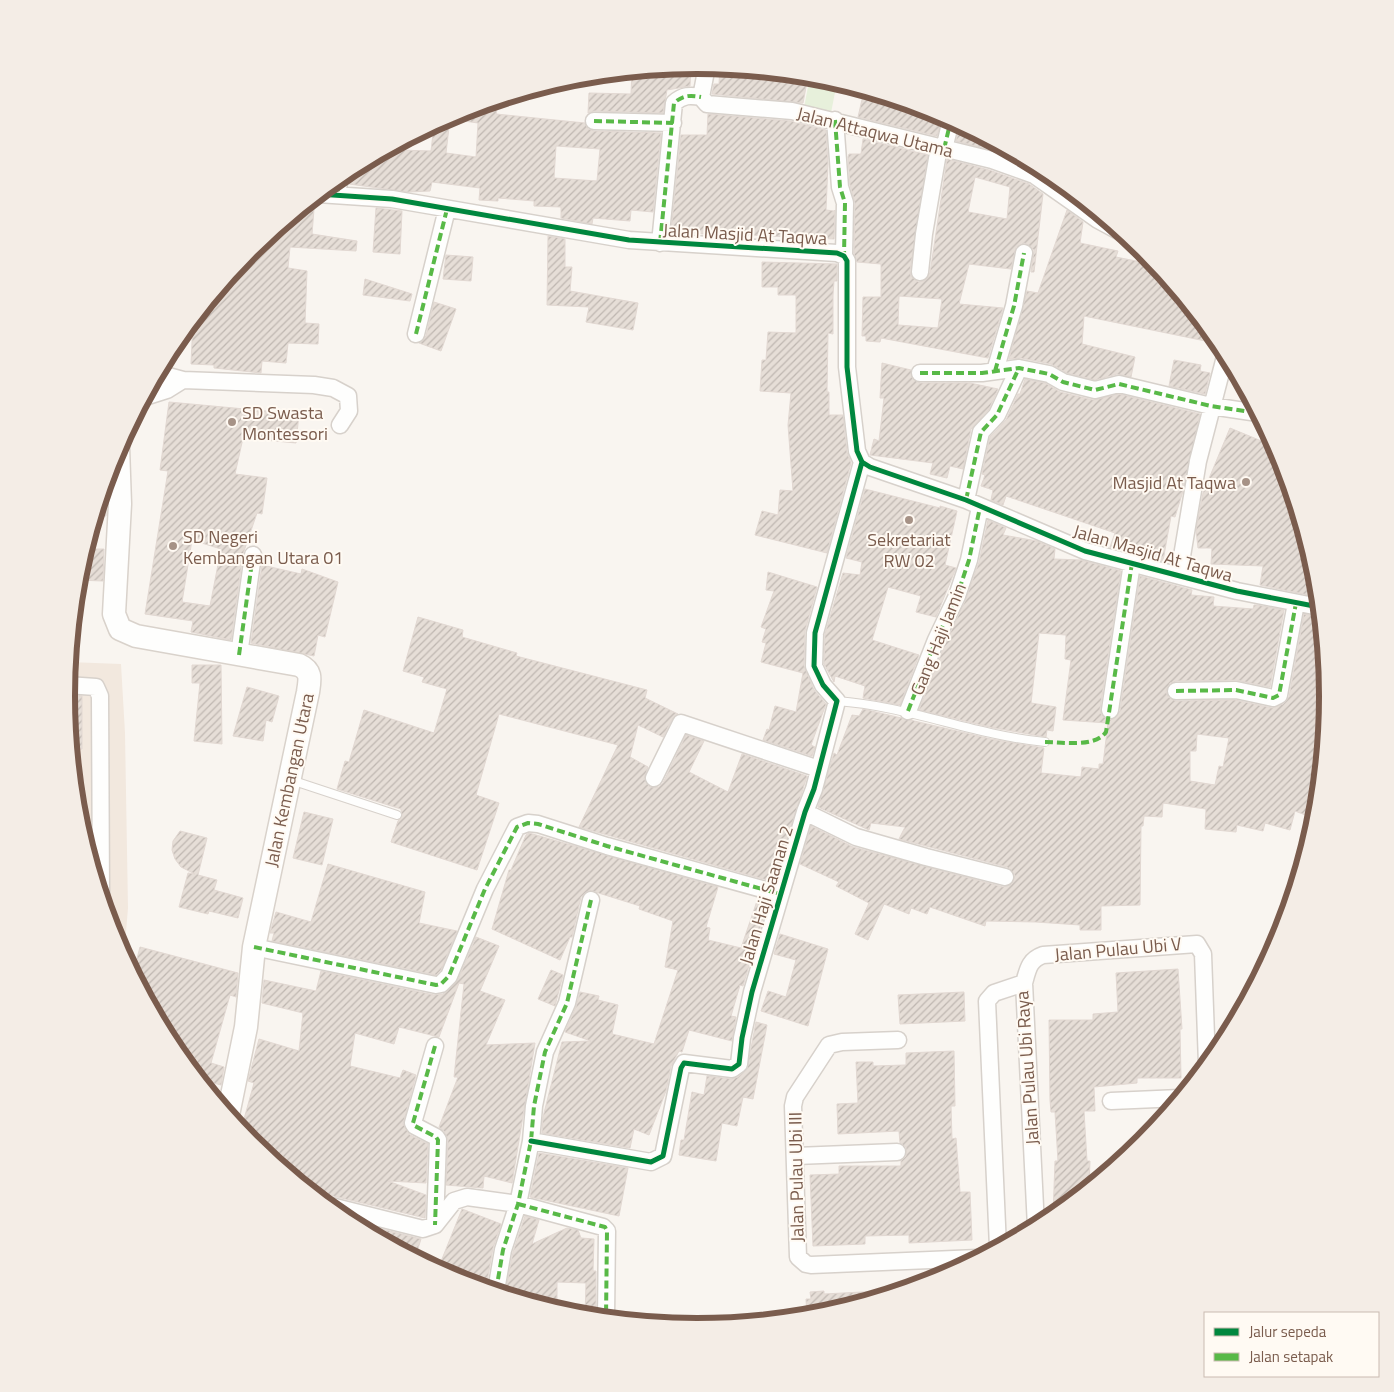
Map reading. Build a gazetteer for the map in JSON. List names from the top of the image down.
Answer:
{
  "streets": {
    "street": [
      "Jalan Attaqwa Utama",
      "Jalan Masjid At Taqwa",
      "Gang Haji Jamin",
      "Jalan Kembangan Utara",
      "Jalan Haji Saanan 2",
      "Jalan Pulau Ubi V",
      "Jalan Pulau Ubi Raya",
      "Jalan Pulau Ubi III"
    ]
  },
  "crossings": [
    ["Jalan Masjid At Taqwa", "Gang Haji Jamin"],
    ["Jalan Pulau Ubi V", "Jalan Pulau Ubi Raya"]
  ],
  "places": [
    "SD Swasta Montessori",
    "Masjid At Taqwa",
    "Sekretariat RW 02",
    "SD Negeri Kembangan Utara 01"
  ],
  "legend": ["Jalur sepeda", "Jalan setapak"]
}
